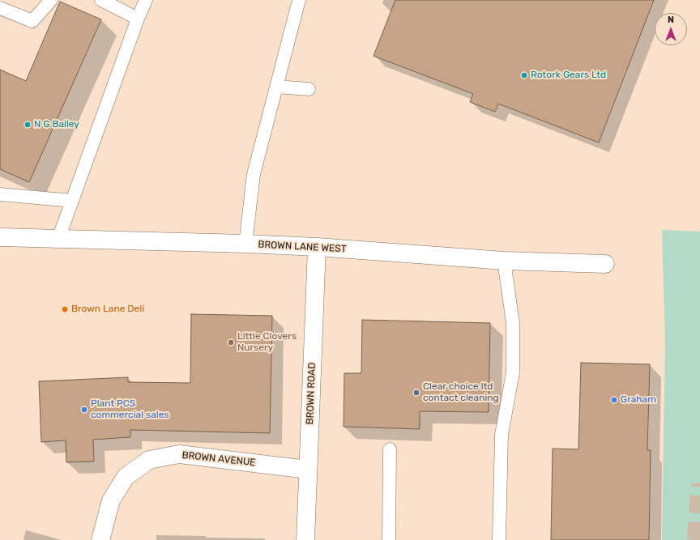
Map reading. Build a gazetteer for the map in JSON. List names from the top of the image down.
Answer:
{
  "streets": {
    "street": ["BROWN LANE WEST", "BROWN ROAD", "BROWN AVENUE"]
  },
  "crossings": [
    ["BROWN LANE WEST", "BROWN ROAD"],
    ["BROWN ROAD", "BROWN AVENUE"]
  ],
  "places": [
    "Rotork Gears Ltd",
    "N G Bailey",
    "Brown Lane Deli",
    "Little Clovers Nursery",
    "Clear choice ltd contact cleaning",
    "Graham",
    "Plant PCS commercial sales"
  ],
  "north": "top"
}
